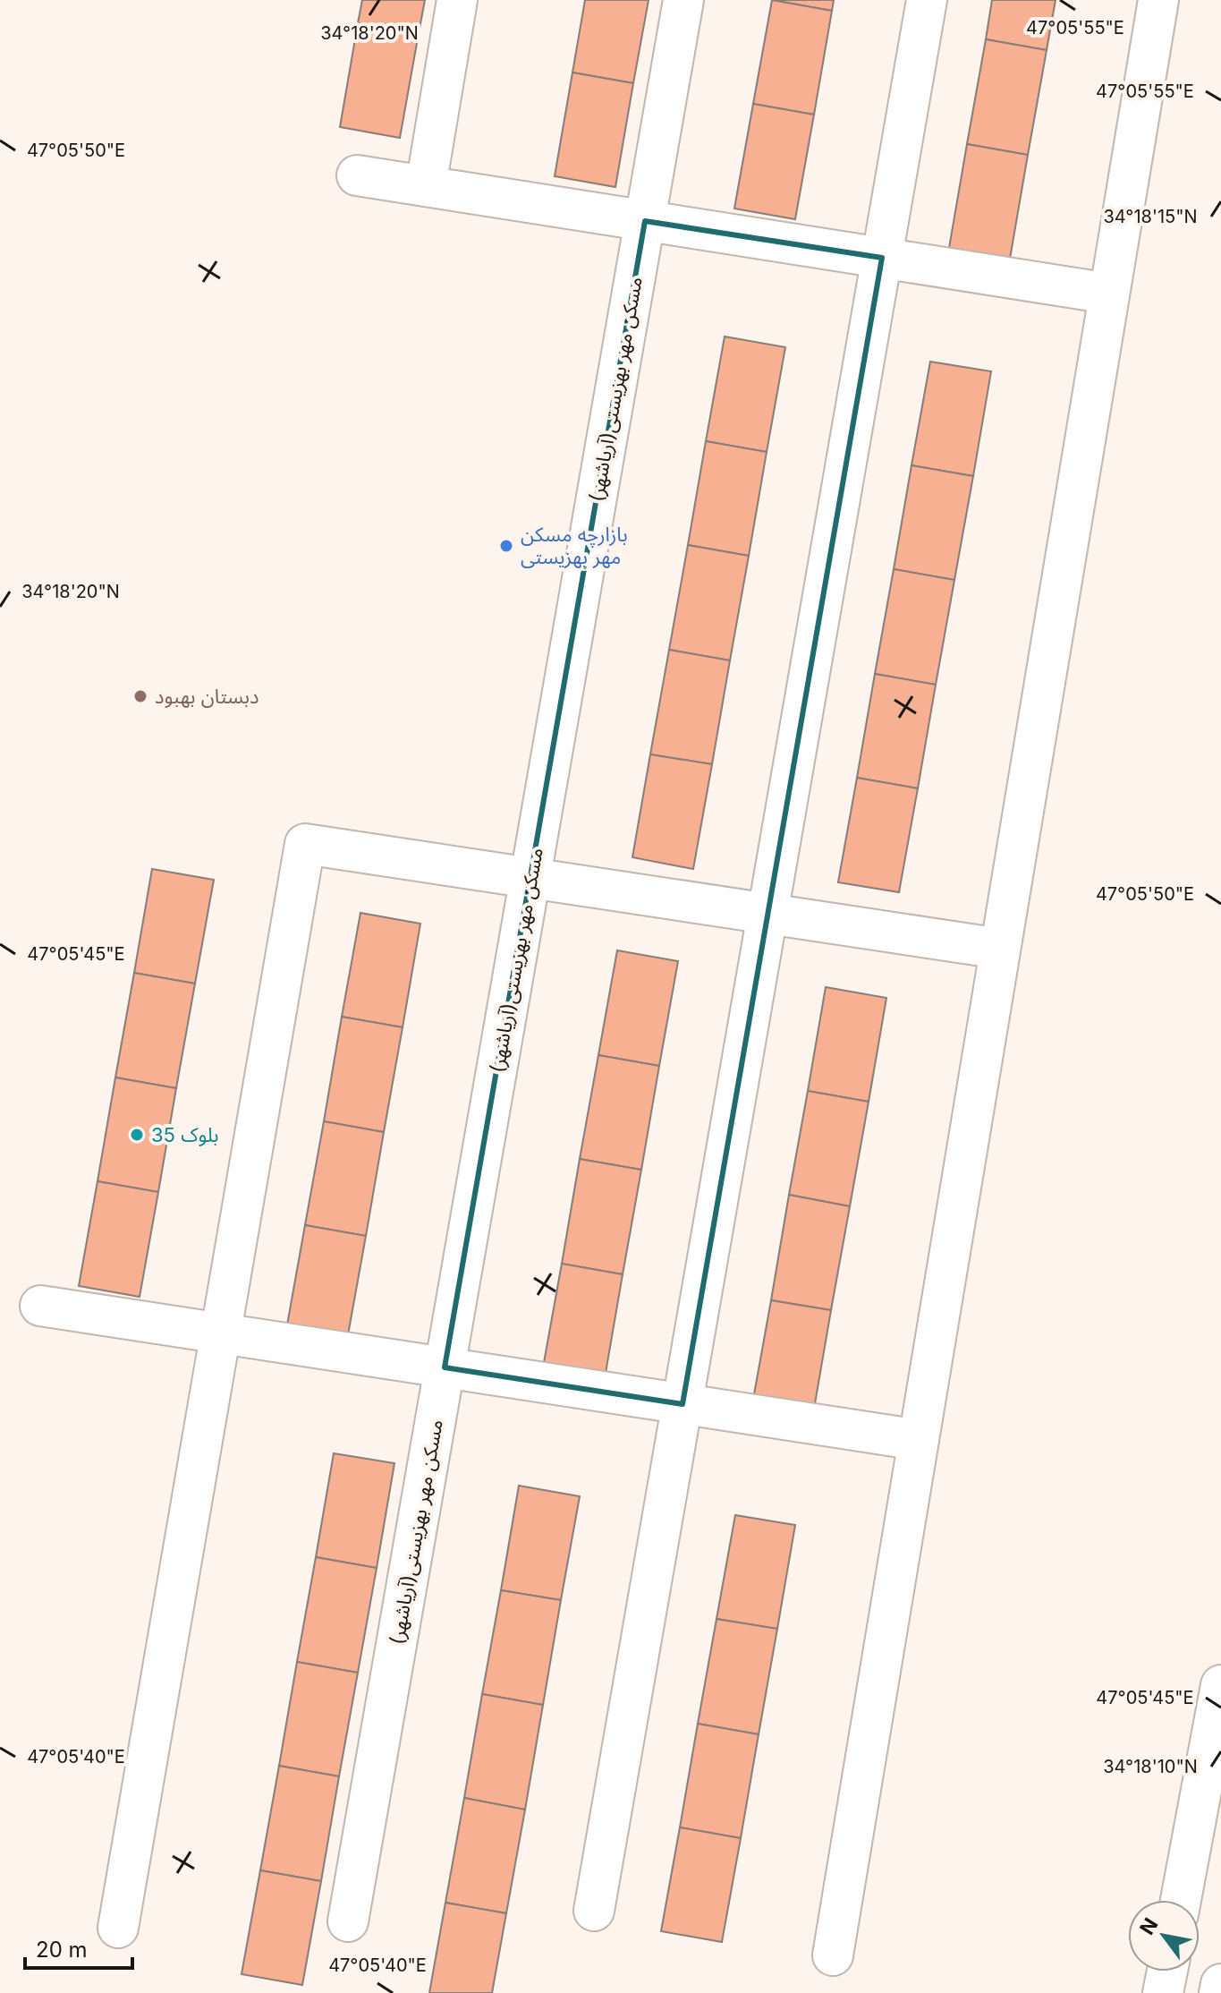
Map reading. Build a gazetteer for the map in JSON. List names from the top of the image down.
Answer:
{
  "streets": {
    "street": ["مسکن مهر بهزیستی(آریاشهر)"]
  },
  "places": ["بازارچه مسکن مهر بهزیستی", "دبستان بهبود", "بلوک 35"],
  "scale_bar": "20 m",
  "north": "top left",
  "coordinates": [
    "47°05'55\"E",
    "34°18'20\"N",
    "47°05'50\"E",
    "34°18'15\"N",
    "47°05'45\"E",
    "47°05'40\"E",
    "34°18'10\"N"
  ]
}
